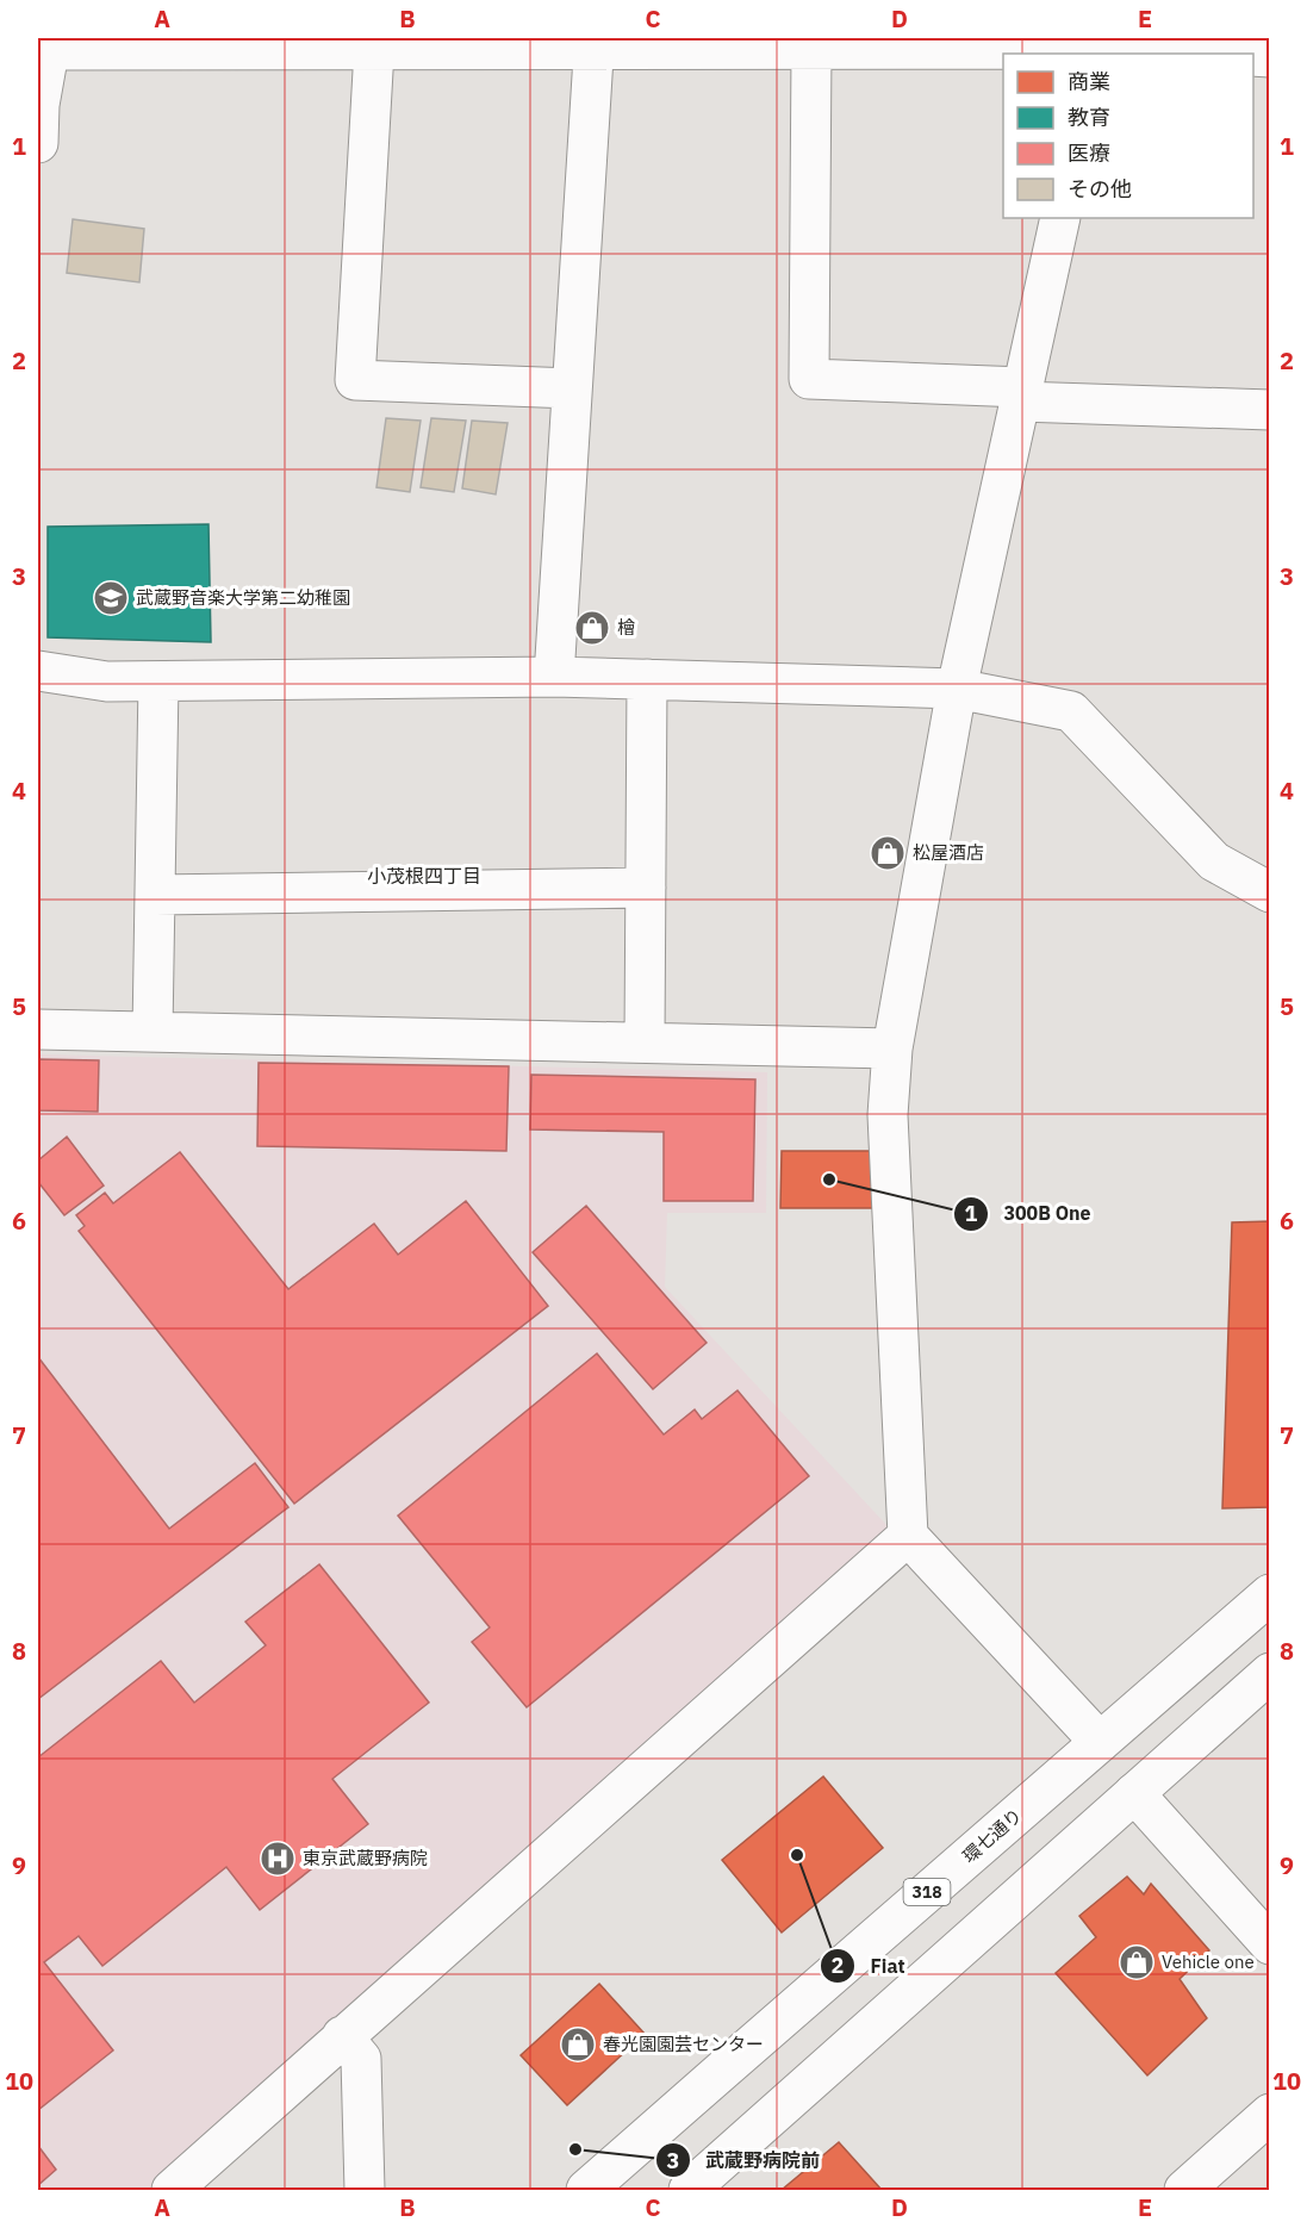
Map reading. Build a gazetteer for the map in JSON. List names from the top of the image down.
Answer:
{
  "streets": {
    "street": ["環七通り", "318"]
  },
  "districts": ["小茂根四丁目"],
  "places": {
    "school or university": ["武蔵野音楽大学第二幼稚園"],
    "shop": [
      "檜",
      "松屋酒店",
      "Vehicle one",
      "春光園園芸センター"
    ],
    "other": ["300B One", "Fiat", "武蔵野病院前"],
    "hospital": ["東京武蔵野病院"]
  },
  "legend": [
    "商業",
    "教育",
    "医療",
    "その他"
  ],
  "grid": {
    "columns": [
      "A",
      "B",
      "C",
      "D",
      "E"
    ],
    "rows": [
      "1",
      "2",
      "3",
      "4",
      "5",
      "6",
      "7",
      "8",
      "9",
      "10"
    ]
  }
}
